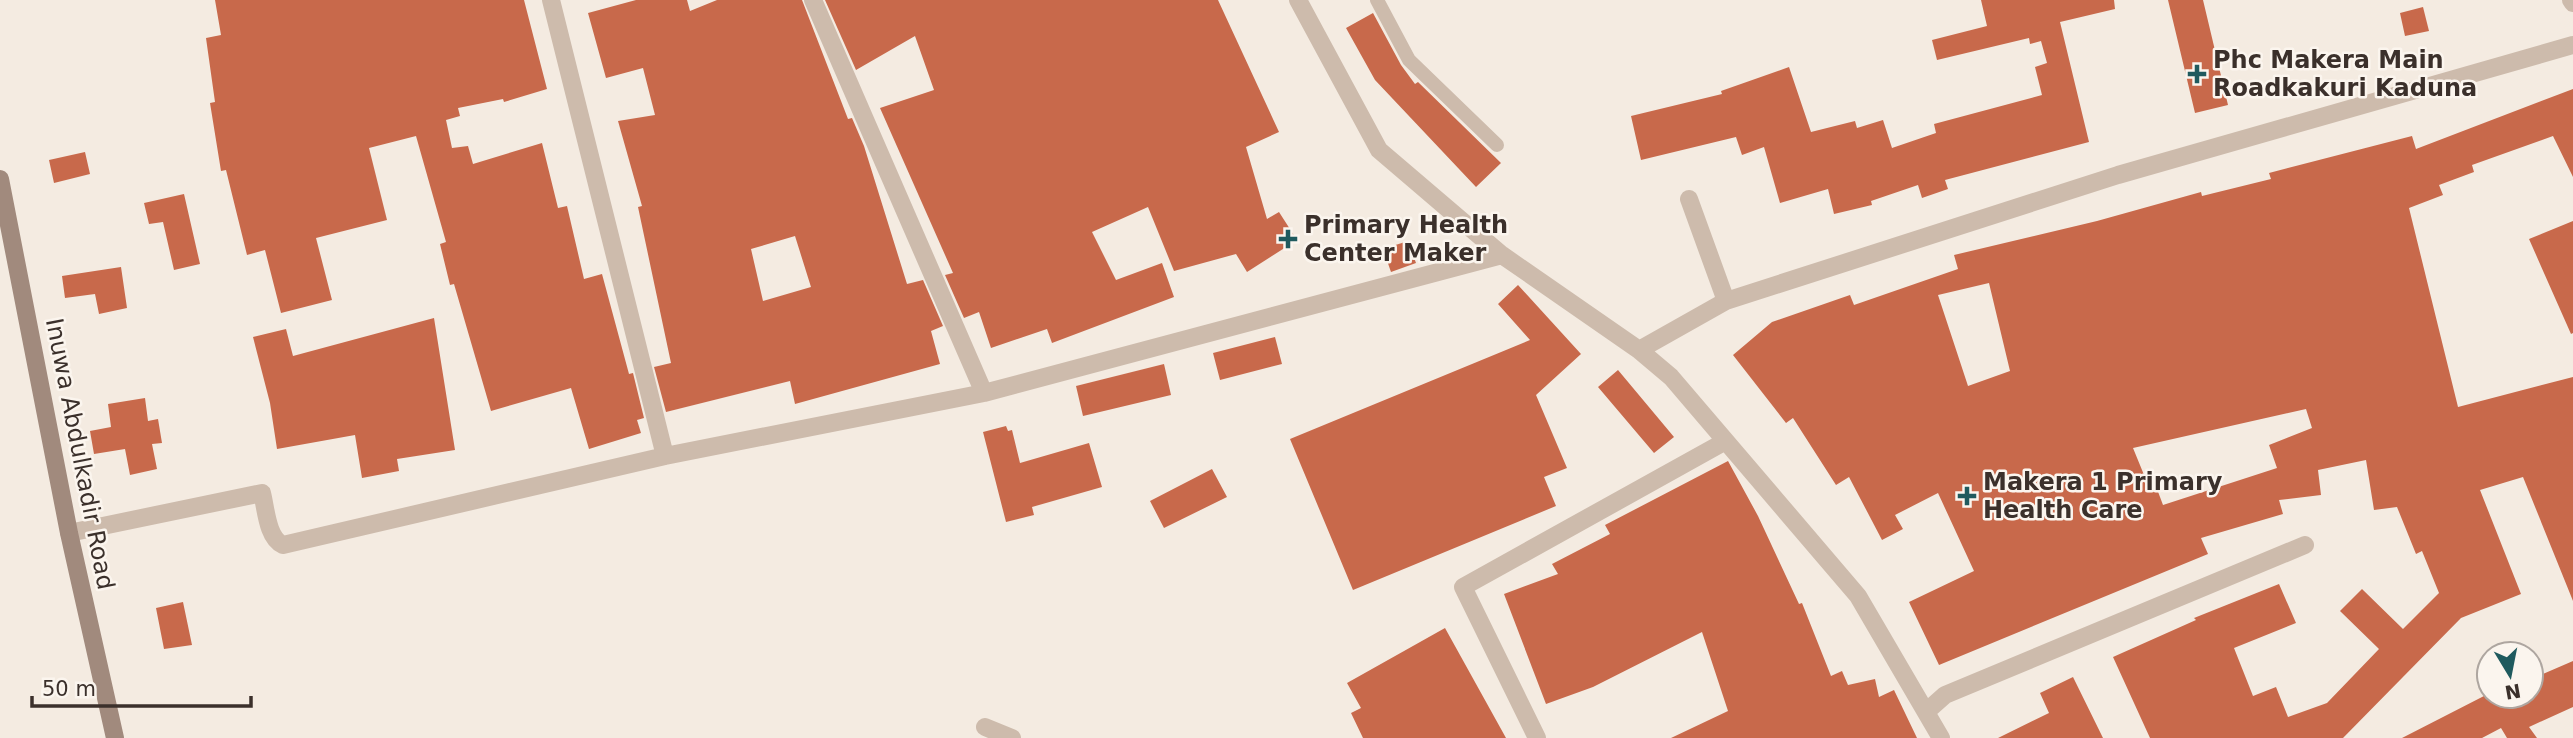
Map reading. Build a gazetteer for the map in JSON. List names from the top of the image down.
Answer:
{
  "streets": {
    "main road": ["Inuwa Abdulkadir Road"]
  },
  "places": {
    "health": ["Phc Makera Main Roadkakuri Kaduna", "Primary Health Center Maker", "Makera 1 Primary Health Care"]
  },
  "scale_bar": "50 m",
  "north": "bottom"
}
